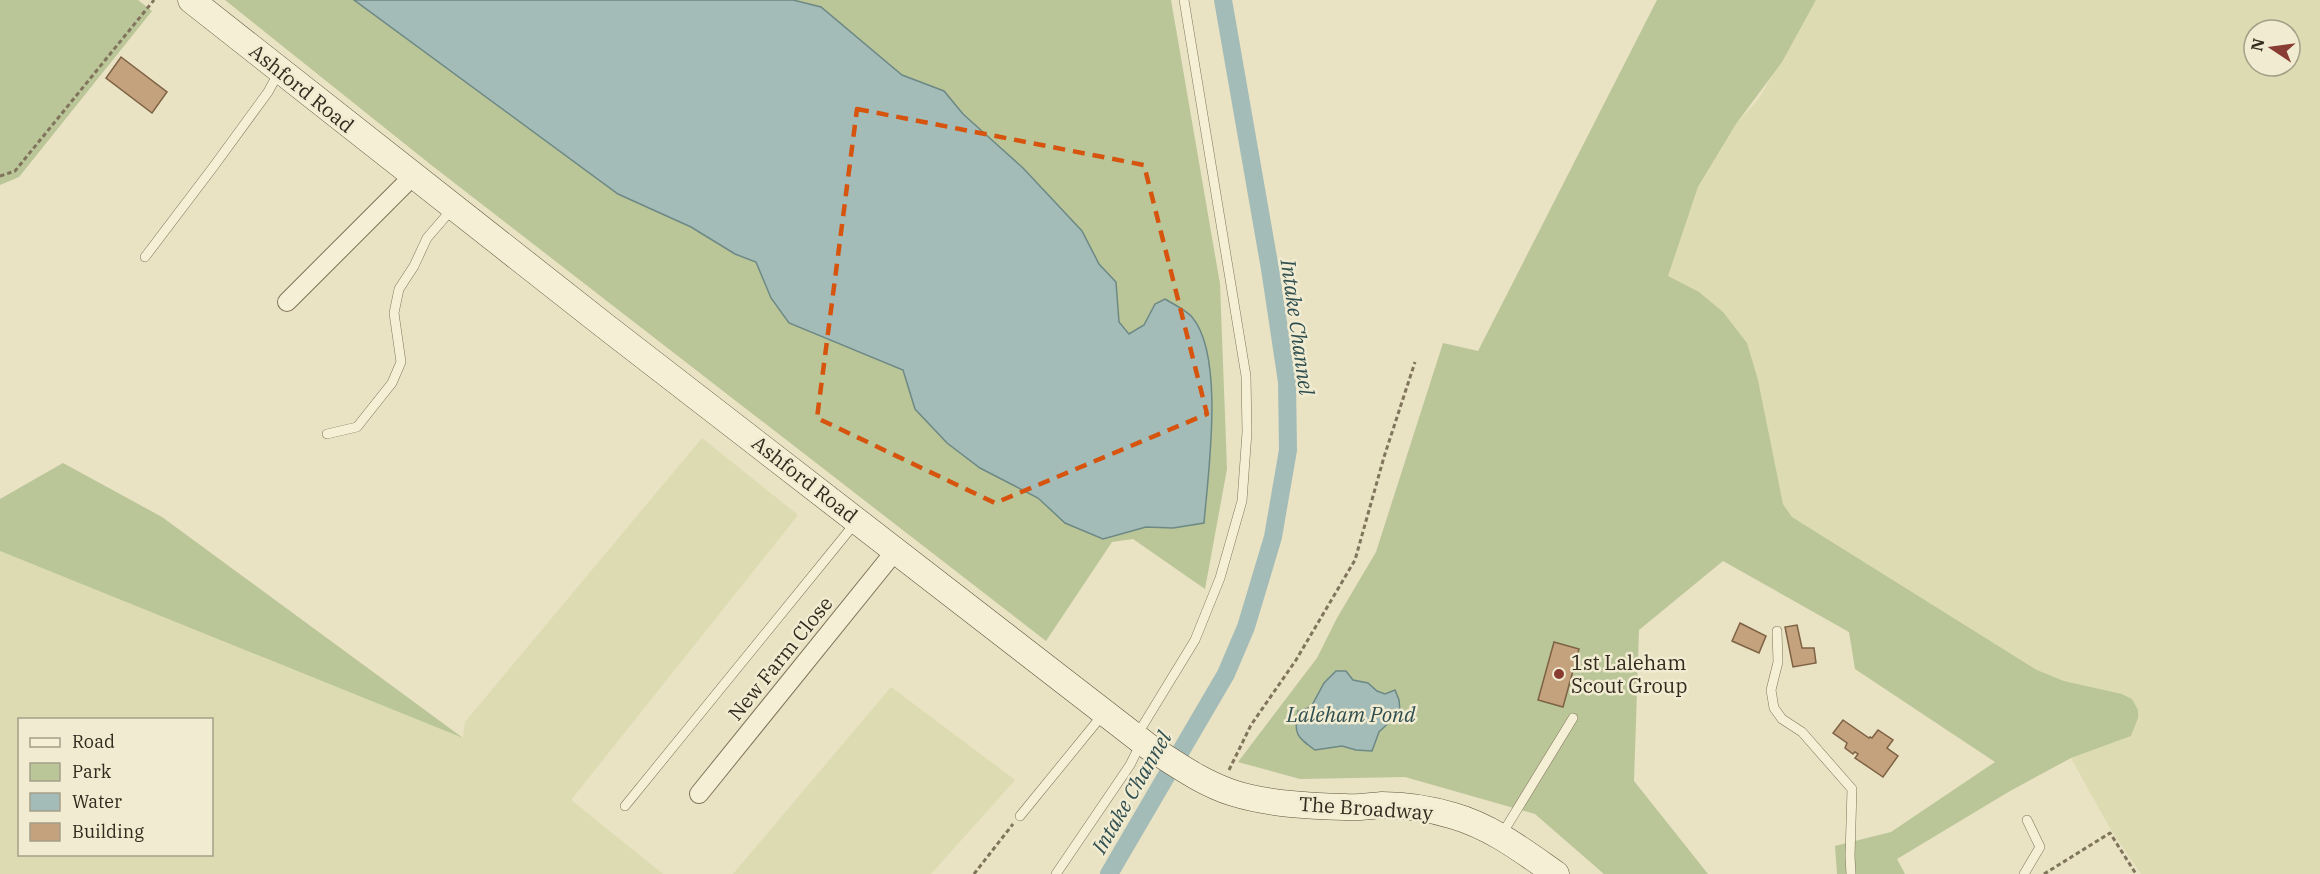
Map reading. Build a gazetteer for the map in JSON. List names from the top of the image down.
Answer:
{
  "streets": {
    "main road": ["Ashford Road", "The Broadway"],
    "street": ["New Farm Close"]
  },
  "crossings": [
    ["Ashford Road", "New Farm Close"],
    ["Ashford Road", "The Broadway"]
  ],
  "water": ["Intake Channel", "Laleham Pond"],
  "places": ["1st Laleham Scout Group"],
  "legend": [
    "Road",
    "Park",
    "Water",
    "Building"
  ],
  "north": "left"
}
